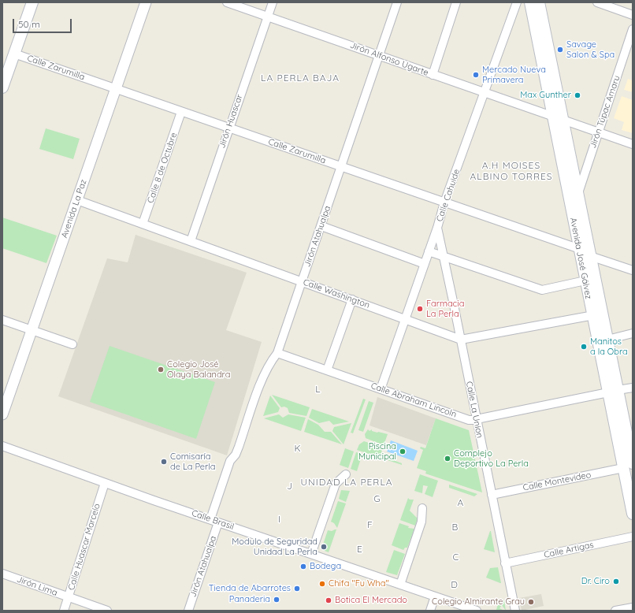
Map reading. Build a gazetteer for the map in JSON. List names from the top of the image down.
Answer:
{
  "streets": {
    "main road": ["Avenida José Gálvez"],
    "street": [
      "Jirón Alfonso Ugarte",
      "Calle Zarumilla",
      "Jirón Túpac Amaru",
      "Jirón Huascar",
      "Calle 8 de Octubre",
      "Calle Cahuide",
      "Avenida La Paz",
      "Jirón Atahualpa",
      "Calle Washington",
      "Calle Abraham Lincoln",
      "Calle La Union",
      "Calle Montevideo",
      "Calle Brasil",
      "Calle Huascar Marcelo",
      "Calle Artigas",
      "Jirón Lima"
    ]
  },
  "crossings": [
    ["Jirón Alfonso Ugarte", "Jirón Huascar"],
    ["Jirón Alfonso Ugarte", "Calle Cahuide"],
    ["Jirón Alfonso Ugarte", "Jirón Atahualpa"],
    ["Jirón Alfonso Ugarte", "Avenida José Gálvez"],
    ["Calle Zarumilla", "Jirón Huascar"],
    ["Calle Zarumilla", "Calle 8 de Octubre"],
    ["Calle Zarumilla", "Calle Cahuide"],
    ["Calle Zarumilla", "Avenida La Paz"],
    ["Calle Zarumilla", "Jirón Atahualpa"],
    ["Calle Zarumilla", "Avenida José Gálvez"],
    ["Jirón Túpac Amaru", "Avenida José Gálvez"],
    ["Jirón Huascar", "Calle Washington"],
    ["Calle 8 de Octubre", "Calle Washington"],
    ["Calle Cahuide", "Calle Washington"],
    ["Calle Cahuide", "Calle Abraham Lincoln"],
    ["Calle Cahuide", "Calle La Union"],
    ["Avenida La Paz", "Calle Washington"],
    ["Jirón Atahualpa", "Calle Washington"],
    ["Jirón Atahualpa", "Calle Abraham Lincoln"],
    ["Jirón Atahualpa", "Calle Brasil"],
    ["Avenida José Gálvez", "Calle Abraham Lincoln"],
    ["Avenida José Gálvez", "Calle Montevideo"],
    ["Calle Washington", "Calle La Union"],
    ["Calle Abraham Lincoln", "Calle La Union"],
    ["Calle La Union", "Calle Montevideo"],
    ["Calle La Union", "Calle Artigas"],
    ["Calle Brasil", "Calle Huascar Marcelo"],
    ["Calle Huascar Marcelo", "Jirón Lima"]
  ],
  "districts": [
    "LA PERLA BAJA",
    "A.H MOISES ALBINO TORRES",
    "L",
    "K",
    "UNIDAD LA PERLA",
    "J",
    "G",
    "A",
    "I",
    "F",
    "B",
    "E",
    "C",
    "D"
  ],
  "places": [
    "Savage Salon & Spa",
    "Mercado Nueva Primavera",
    "Max Gunther",
    "Farmacia La Perla",
    "Manitos a la Obra",
    "Colegio José Olaya Balandra",
    "Piscina Municipal",
    "Complejo Deportivo La Perla",
    "Comisaría de La Perla",
    "Modulo de Seguridad Unidad La Perla",
    "Bodega",
    "Dr. Ciro",
    "Chifa \"Fu Wha\"",
    "Tienda de Abarrotes",
    "Panaderia",
    "Botica El Mercado",
    "Colegio Almirante Grau"
  ],
  "scale_bar": "50 m"
}
